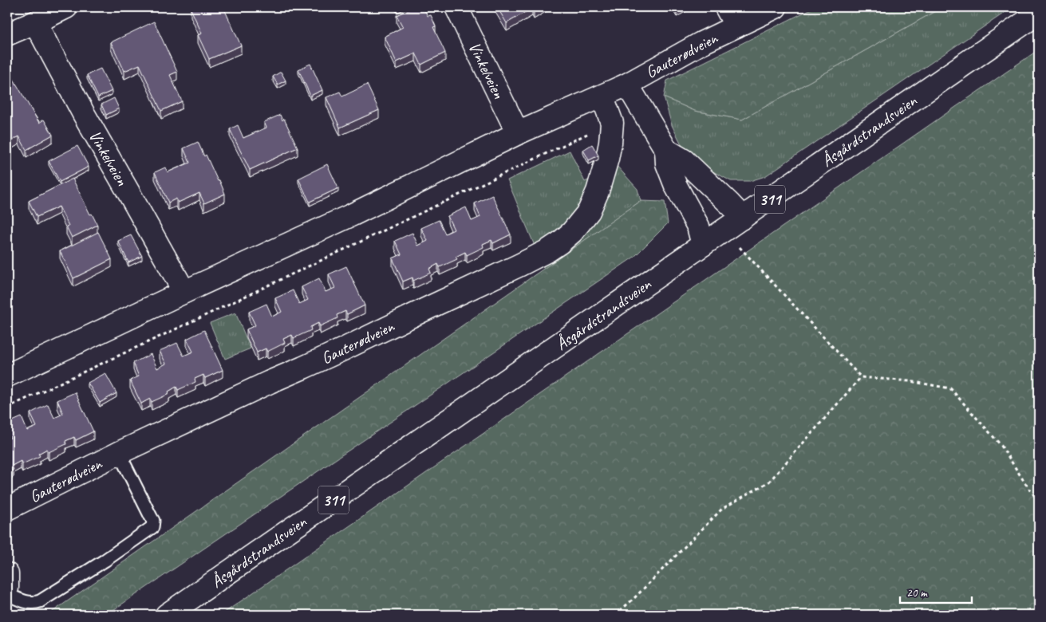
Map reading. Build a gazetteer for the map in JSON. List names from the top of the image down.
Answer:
{
  "streets": {
    "street": [
      "Gauterødveien",
      "Vinkelveien",
      "Åsgårdstrandsveien",
      "311"
    ]
  },
  "crossings": [
    ["Gauterødveien", "Vinkelveien"],
    ["Gauterødveien", "Åsgårdstrandsveien"]
  ],
  "scale_bar": "20 m"
}
